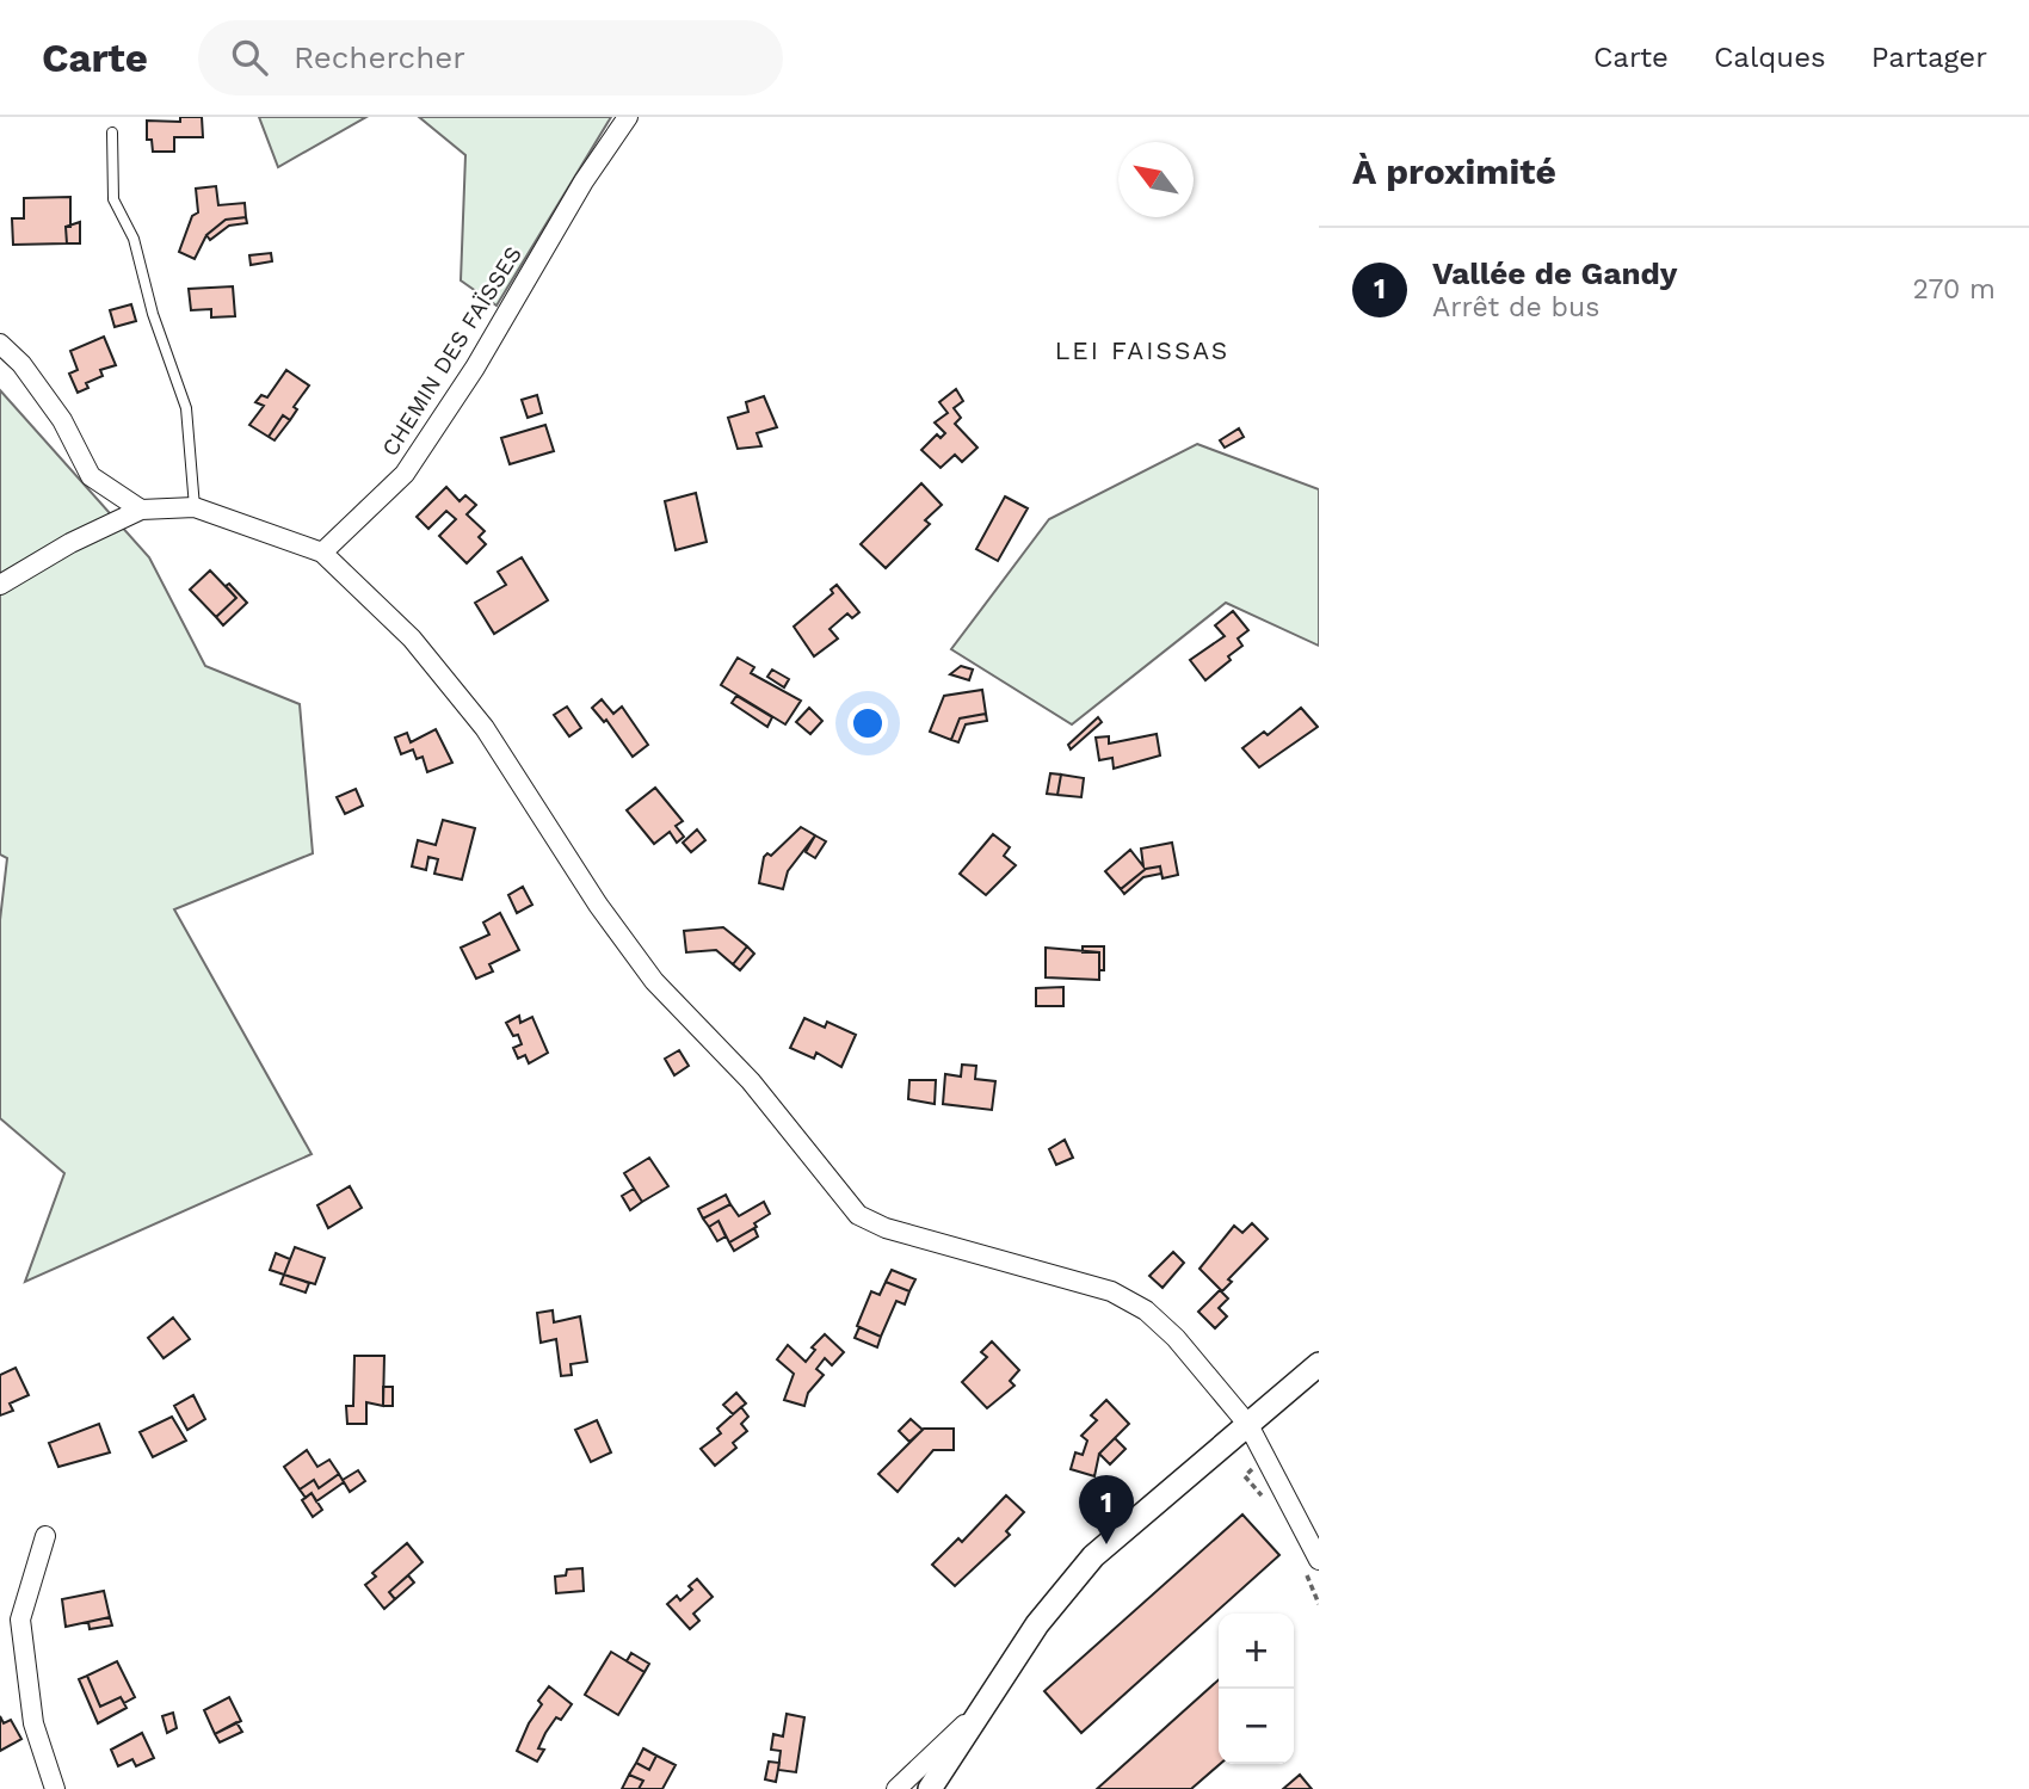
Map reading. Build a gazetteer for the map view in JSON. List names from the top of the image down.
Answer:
{
  "streets": {
    "street": ["CHEMIN DES FAÏSSES"]
  },
  "districts": ["LEI FAISSAS"],
  "north": "top left",
  "page": {
    "header": "Carte",
    "search": "Rechercher",
    "nav": ["Carte", "Calques", "Partager"],
    "heading": "À proximité",
    "list": [
      {
        "mark": "1",
        "name": "Vallée de Gandy",
        "note": "Arrêt de bus",
        "value": "270 m"
      }
    ],
    "pins": "1",
    "map_buttons": ["+", "−"]
  }
}
